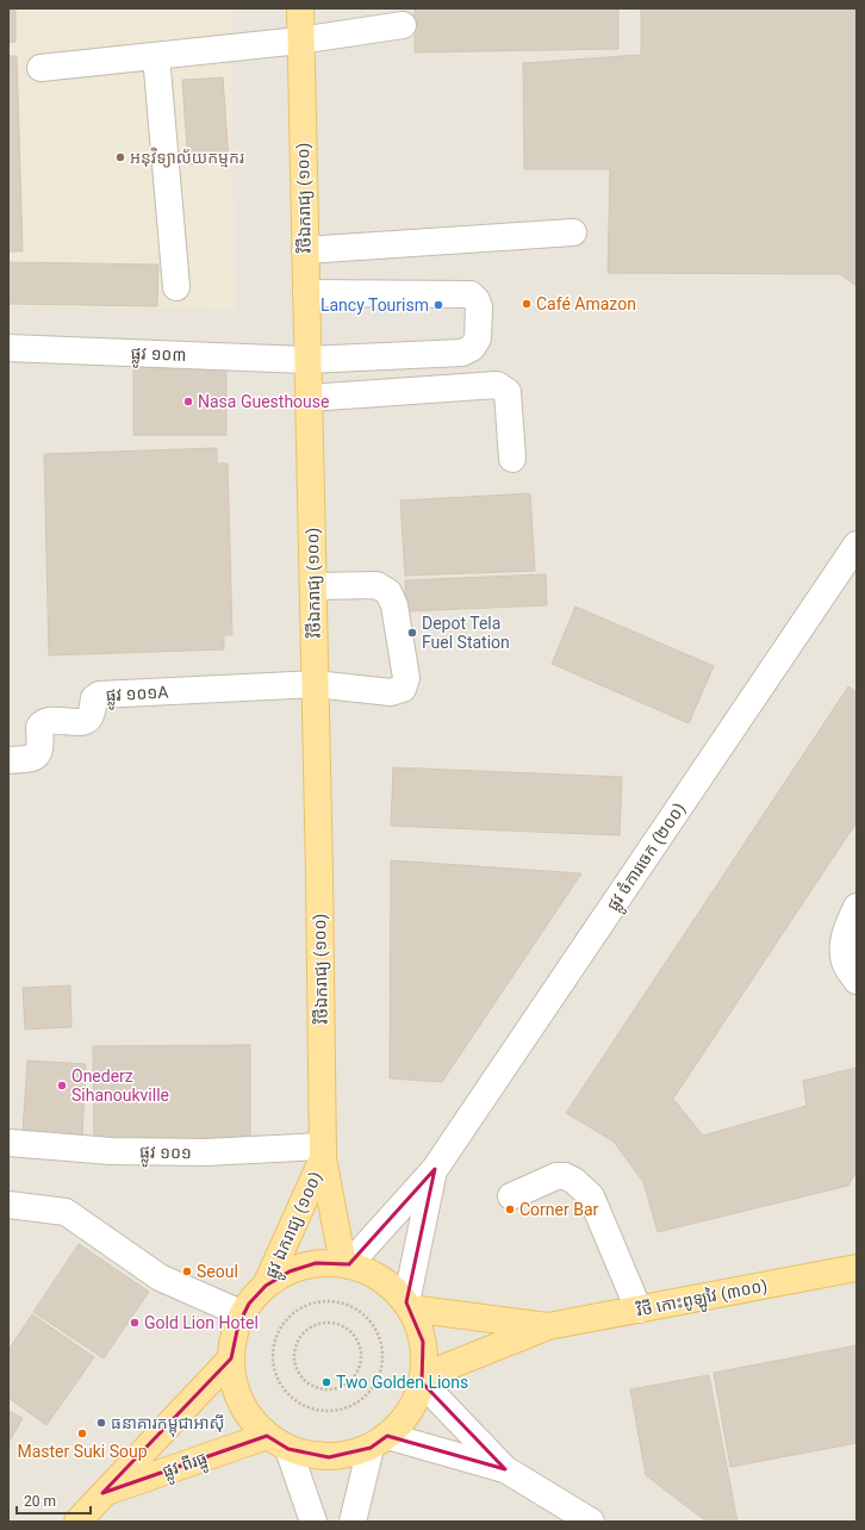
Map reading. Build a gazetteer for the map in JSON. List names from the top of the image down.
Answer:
{
  "streets": {
    "main road": [
      "វិថីឯករាជ្យ (១០០)",
      "ផ្លូវ ឯករាជ្យ (១០០)",
      "វិថី កោះពូឡូវៃ (៣០០)",
      "ផ្លូវ ពីរធ្នូ"
    ],
    "street": [
      "ផ្លូវ ១០៣",
      "ផ្លូវ ១០១A",
      "ផ្លូវ ចំការចេក (២០០)",
      "ផ្លូវ ១០១"
    ]
  },
  "crossings": [
    ["វិថីឯករាជ្យ (១០០)", "ផ្លូវ ១០៣"],
    ["វិថីឯករាជ្យ (១០០)", "ផ្លូវ ១០១A"],
    ["វិថីឯករាជ្យ (១០០)", "ផ្លូវ ១០១"],
    ["វិថីឯករាជ្យ (១០០)", "ផ្លូវ ឯករាជ្យ (១០០)"],
    ["ផ្លូវ ចំការចេក (២០០)", "ផ្លូវ ឯករាជ្យ (១០០)"],
    ["ផ្លូវ ១០១", "ផ្លូវ ឯករាជ្យ (១០០)"]
  ],
  "places": [
    "អនុវិទ្យាល័យកម្មករ",
    "Café Amazon",
    "Lancy Tourism",
    "Nasa Guesthouse",
    "Depot Tela Fuel Station",
    "Onederz Sihanoukville",
    "Corner Bar",
    "Seoul",
    "Gold Lion Hotel",
    "Two Golden Lions",
    "ធនាគារកម្ពុជាអាសុី",
    "Master Suki Soup"
  ],
  "scale_bar": "20 m"
}
